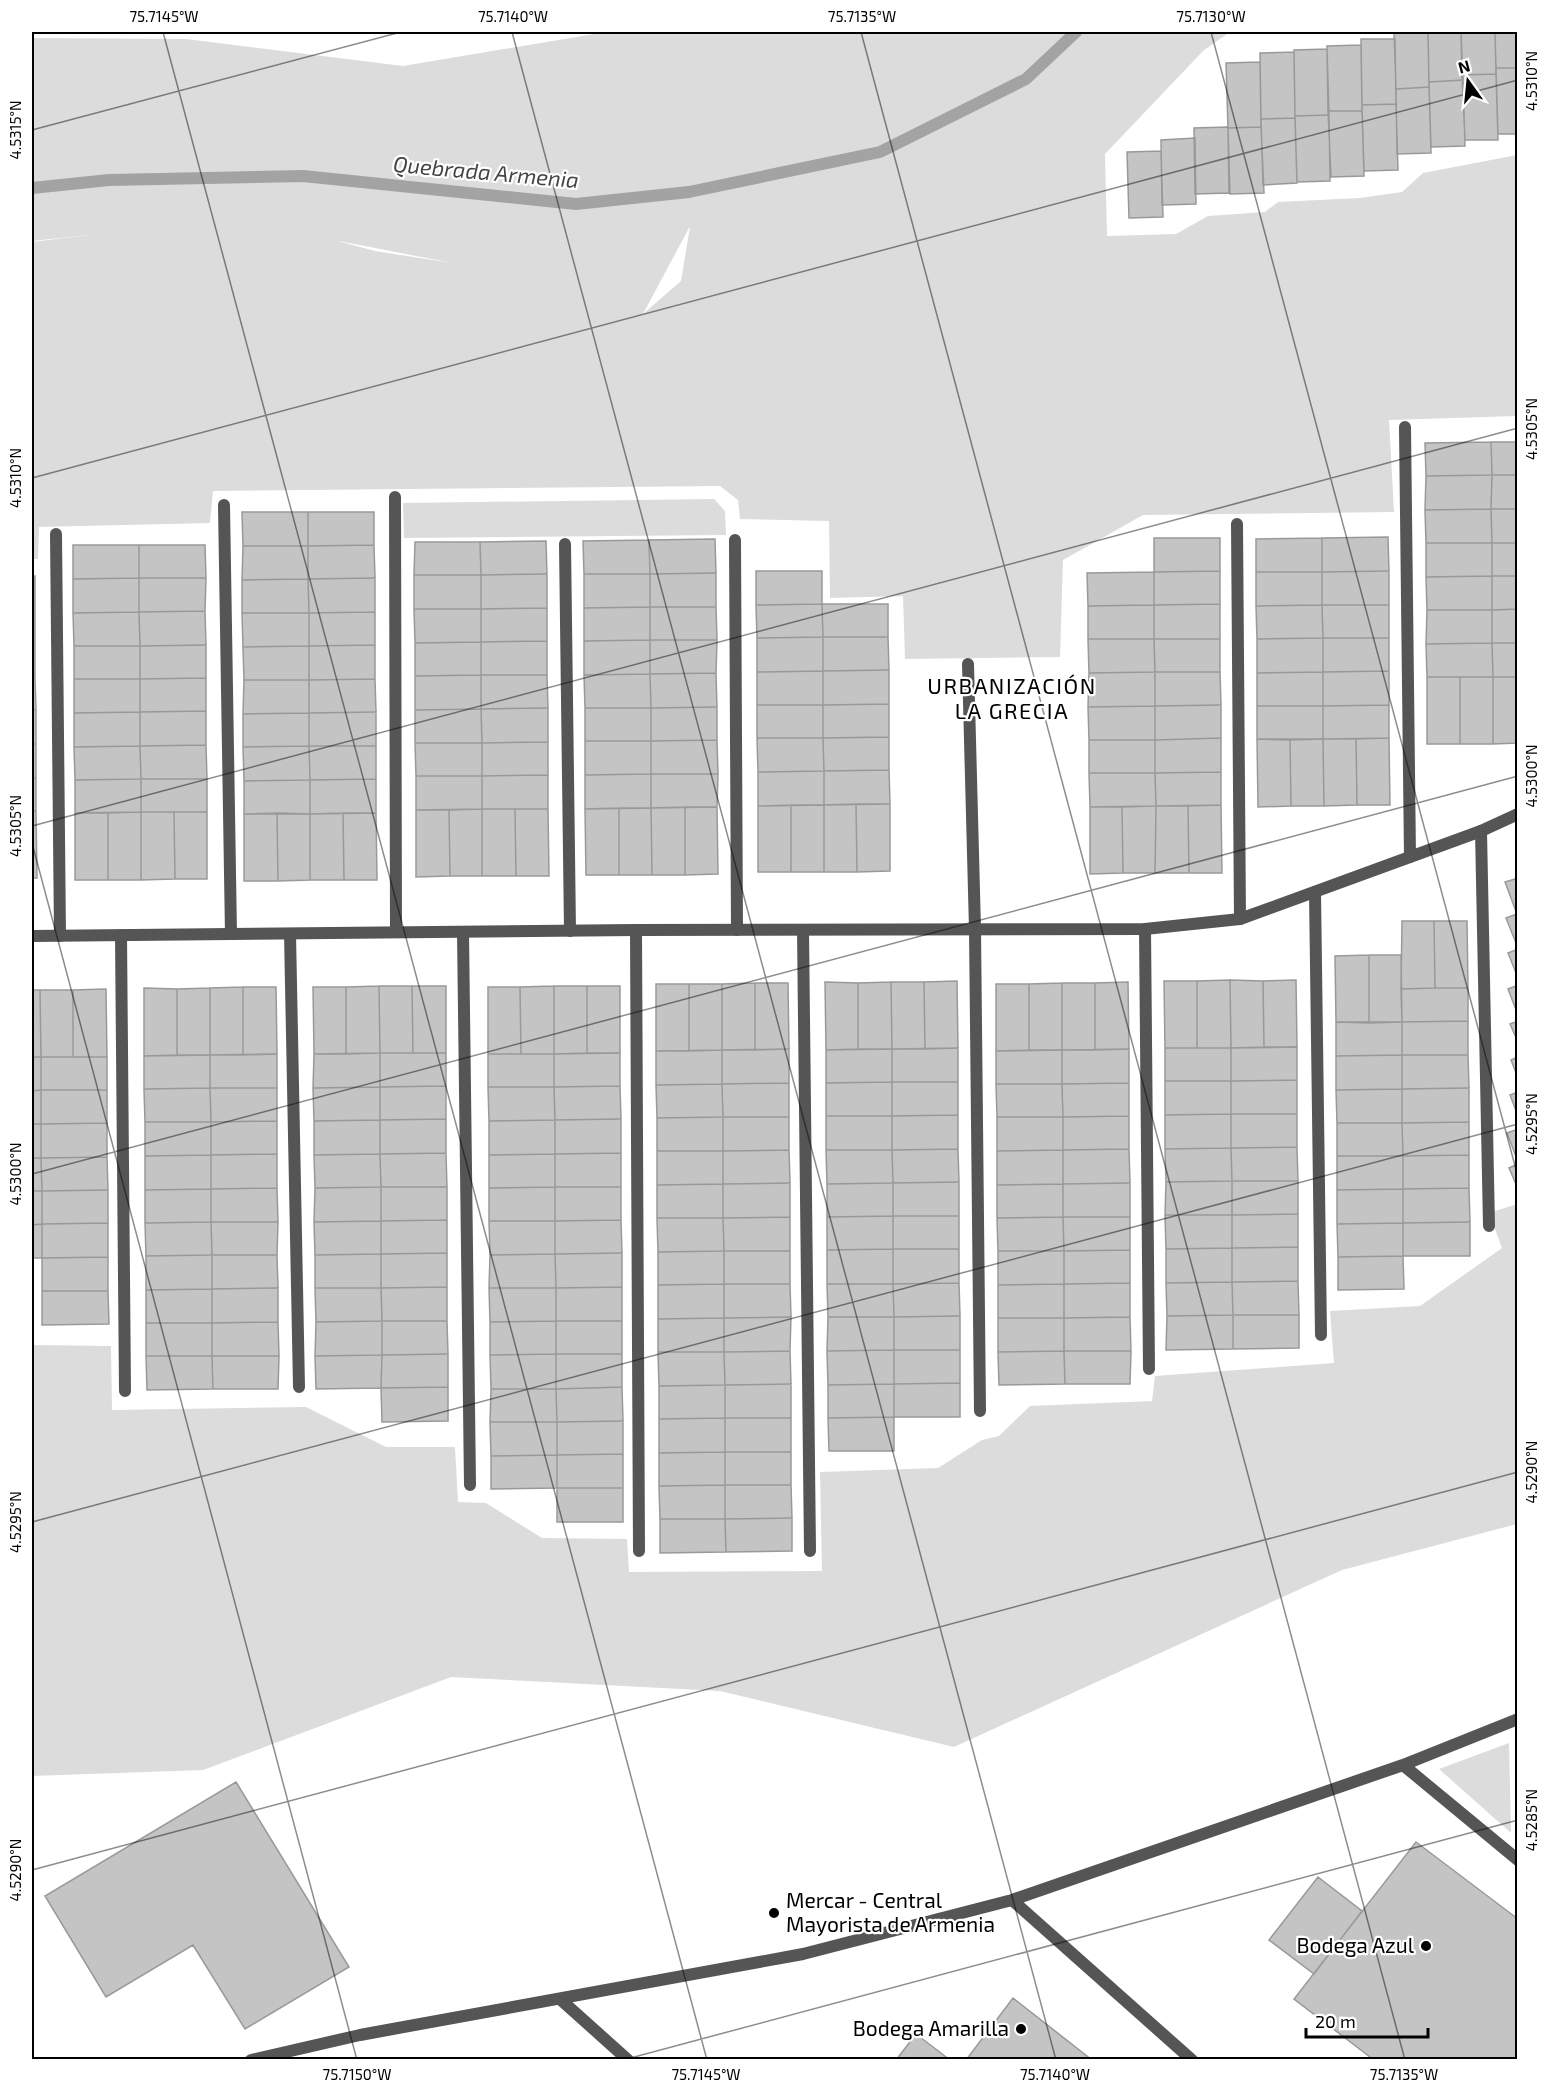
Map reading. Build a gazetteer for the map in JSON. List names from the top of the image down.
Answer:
{
  "districts": ["URBANIZACIÓN LA GRECIA"],
  "water": ["Quebrada Armenia"],
  "places": ["Mercar - Central Mayorista de Armenia", "Bodega Azul", "Bodega Amarilla"],
  "scale_bar": "20 m",
  "north": "top",
  "coordinates": [
    "75.7145°W",
    "75.7140°W",
    "75.7135°W",
    "75.7130°W",
    "4.5310°N",
    "4.5315°N",
    "4.5305°N",
    "4.5300°N",
    "4.5295°N",
    "4.5290°N",
    "4.5285°N",
    "75.7150°W"
  ]
}
